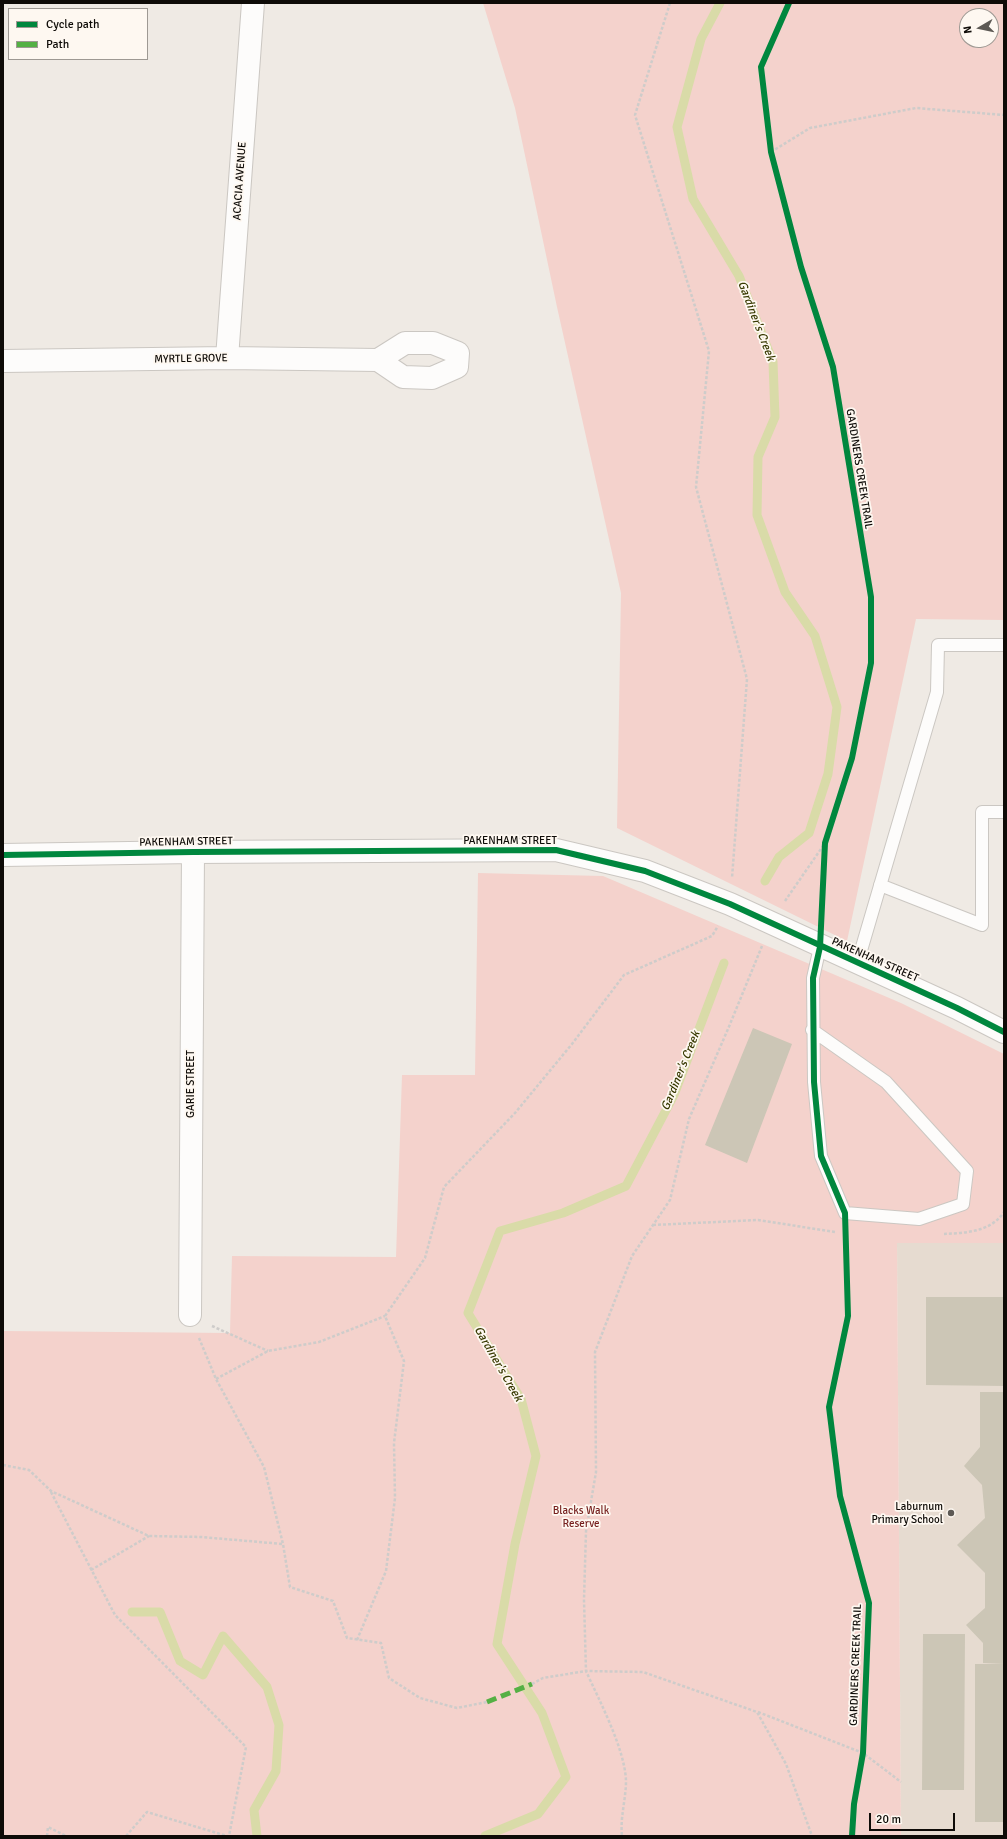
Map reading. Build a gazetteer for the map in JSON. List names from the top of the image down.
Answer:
{
  "streets": {
    "street": [
      "ACACIA AVENUE",
      "MYRTLE GROVE",
      "PAKENHAM STREET",
      "GARIE STREET"
    ],
    "cycle path": ["GARDINERS CREEK TRAIL"]
  },
  "crossings": [
    ["ACACIA AVENUE", "MYRTLE GROVE"],
    ["PAKENHAM STREET", "GARIE STREET"]
  ],
  "water": ["Gardiner's Creek"],
  "parks": ["Blacks Walk Reserve"],
  "places": ["Laburnum Primary School"],
  "legend": ["Cycle path", "Path"],
  "scale_bar": "20 m",
  "north": "left"
}
